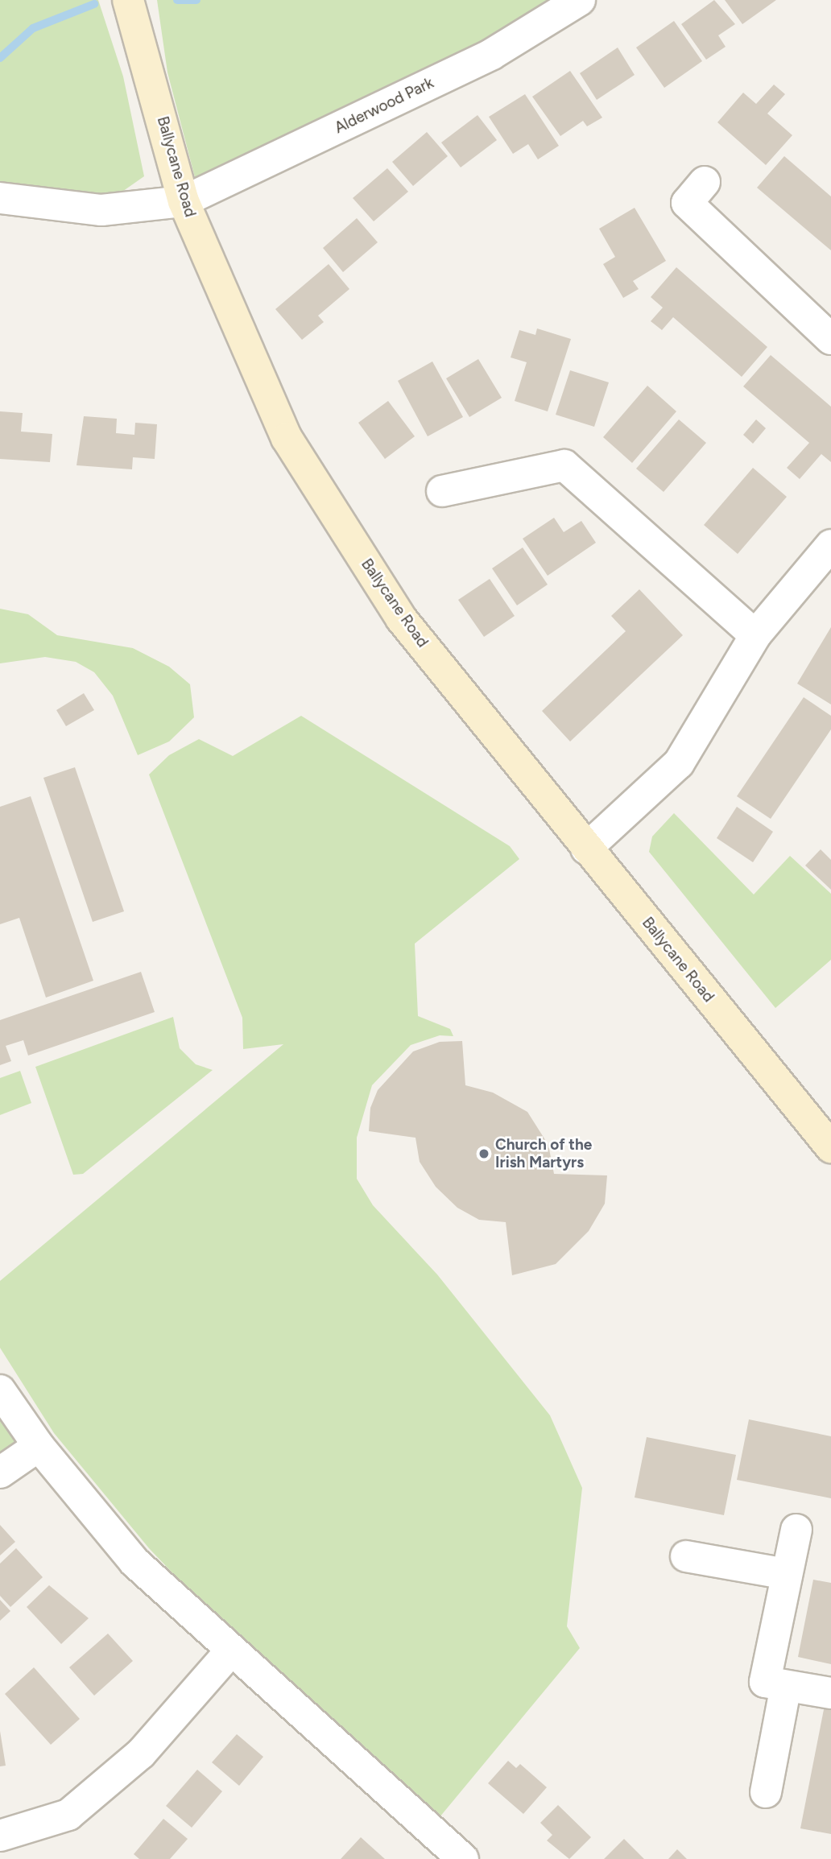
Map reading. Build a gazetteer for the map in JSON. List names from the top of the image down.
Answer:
{
  "streets": {
    "main road": ["Ballycane Road"],
    "street": ["Alderwood Park"]
  },
  "crossings": [
    ["Alderwood Park", "Ballycane Road"]
  ],
  "places": ["Church of the Irish Martyrs"]
}
